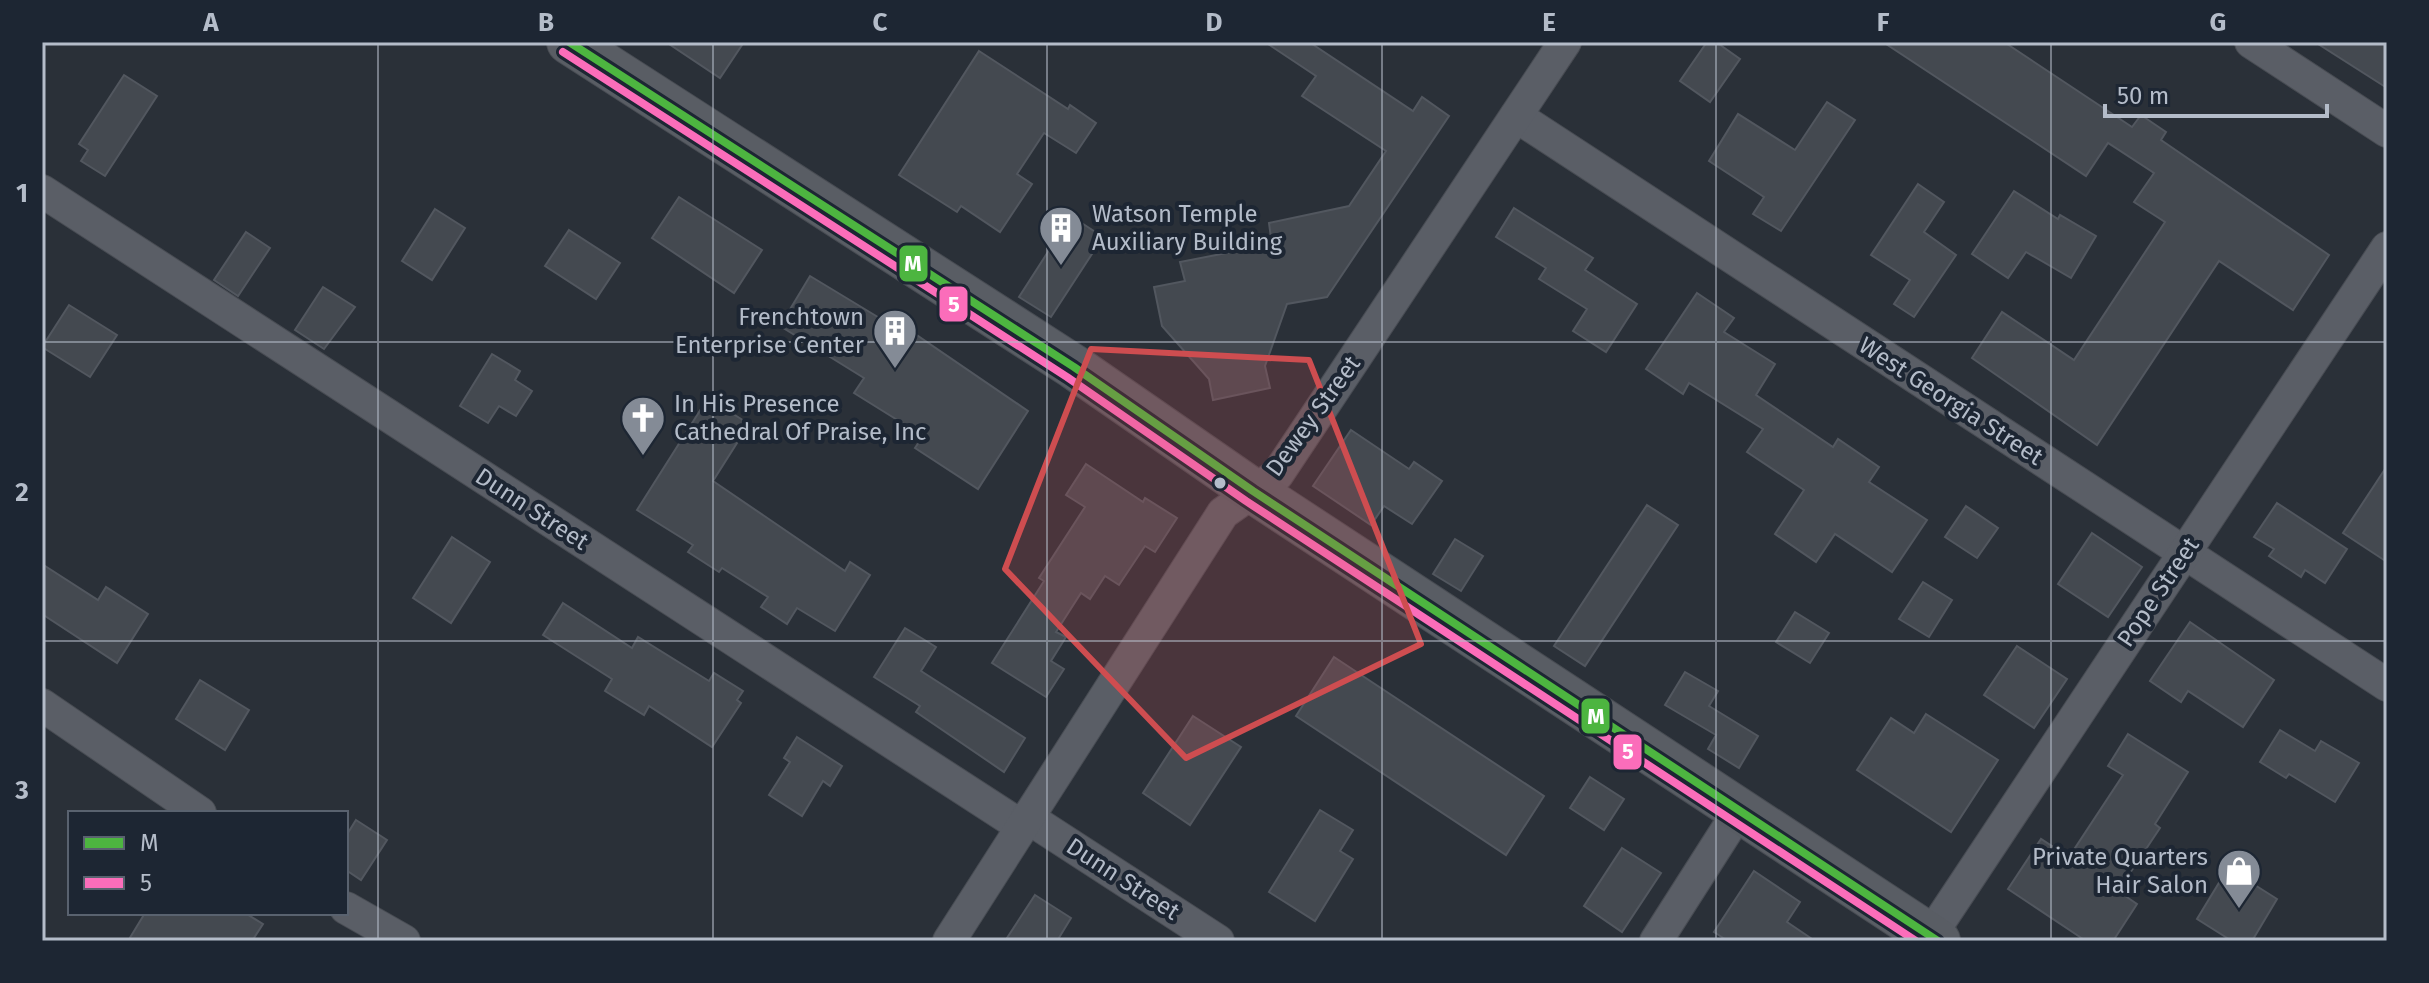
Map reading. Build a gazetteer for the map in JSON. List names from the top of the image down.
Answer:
{
  "streets": {
    "street": [
      "West Georgia Street",
      "Dewey Street",
      "Dunn Street",
      "Pope Street"
    ]
  },
  "crossings": [
    ["West Georgia Street", "Dewey Street"],
    ["West Georgia Street", "Pope Street"],
    ["Dewey Street", "Dunn Street"]
  ],
  "places": {
    "building": ["Watson Temple Auxiliary Building", "Frenchtown Enterprise Center"],
    "church": ["In His Presence Cathedral Of Praise, Inc"],
    "shop": ["Private Quarters Hair Salon"]
  },
  "lines": ["transit line M", "transit line 5"],
  "legend": ["M", "5"],
  "scale_bar": "50 m",
  "grid": {
    "columns": [
      "A",
      "B",
      "C",
      "D",
      "E",
      "F",
      "G"
    ],
    "rows": ["1", "2", "3"]
  }
}
